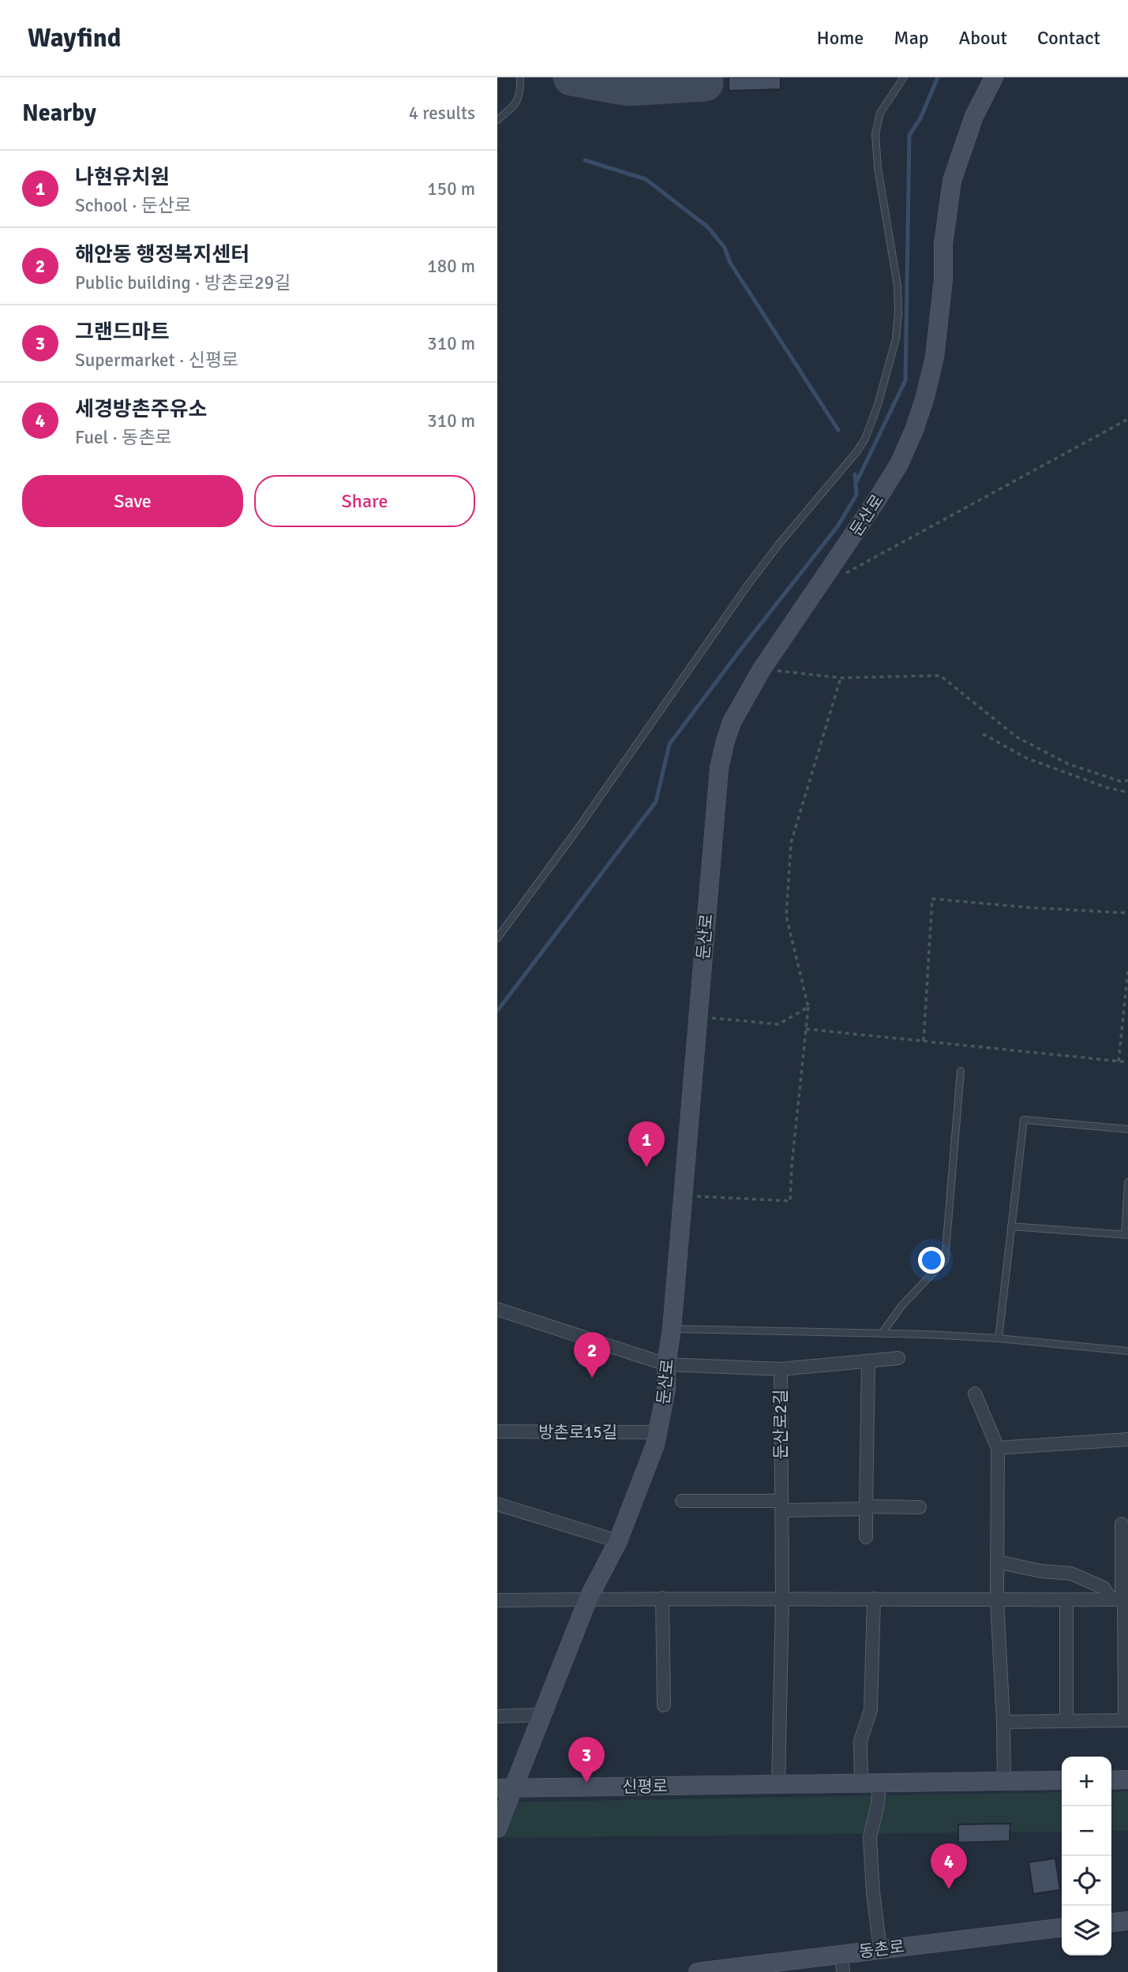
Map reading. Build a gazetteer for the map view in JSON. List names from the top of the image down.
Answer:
{
  "streets": {
    "street": [
      "둔산로",
      "둔산로2길",
      "방촌로15길",
      "신평로",
      "동촌로"
    ]
  },
  "crossings": [
    ["둔산로", "방촌로15길"],
    ["둔산로", "신평로"],
    ["둔산로2길", "신평로"]
  ],
  "page": {
    "header": "Wayfind",
    "nav": [
      "Home",
      "Map",
      "About",
      "Contact"
    ],
    "heading": ["Nearby", "4 results"],
    "list": [
      {
        "mark": "1",
        "name": "나현유치원",
        "note": "School · 둔산로",
        "value": "150 m"
      },
      {
        "mark": "2",
        "name": "해안동 행정복지센터",
        "note": "Public building · 방촌로29길",
        "value": "180 m"
      },
      {
        "mark": "3",
        "name": "그랜드마트",
        "note": "Supermarket · 신평로",
        "value": "310 m"
      },
      {
        "mark": "4",
        "name": "세경방촌주유소",
        "note": "Fuel · 동촌로",
        "value": "310 m"
      }
    ],
    "buttons": ["Save", "Share"],
    "pins": [
      "1",
      "2",
      "3",
      "4"
    ],
    "map_buttons": ["+", "−"]
  }
}
